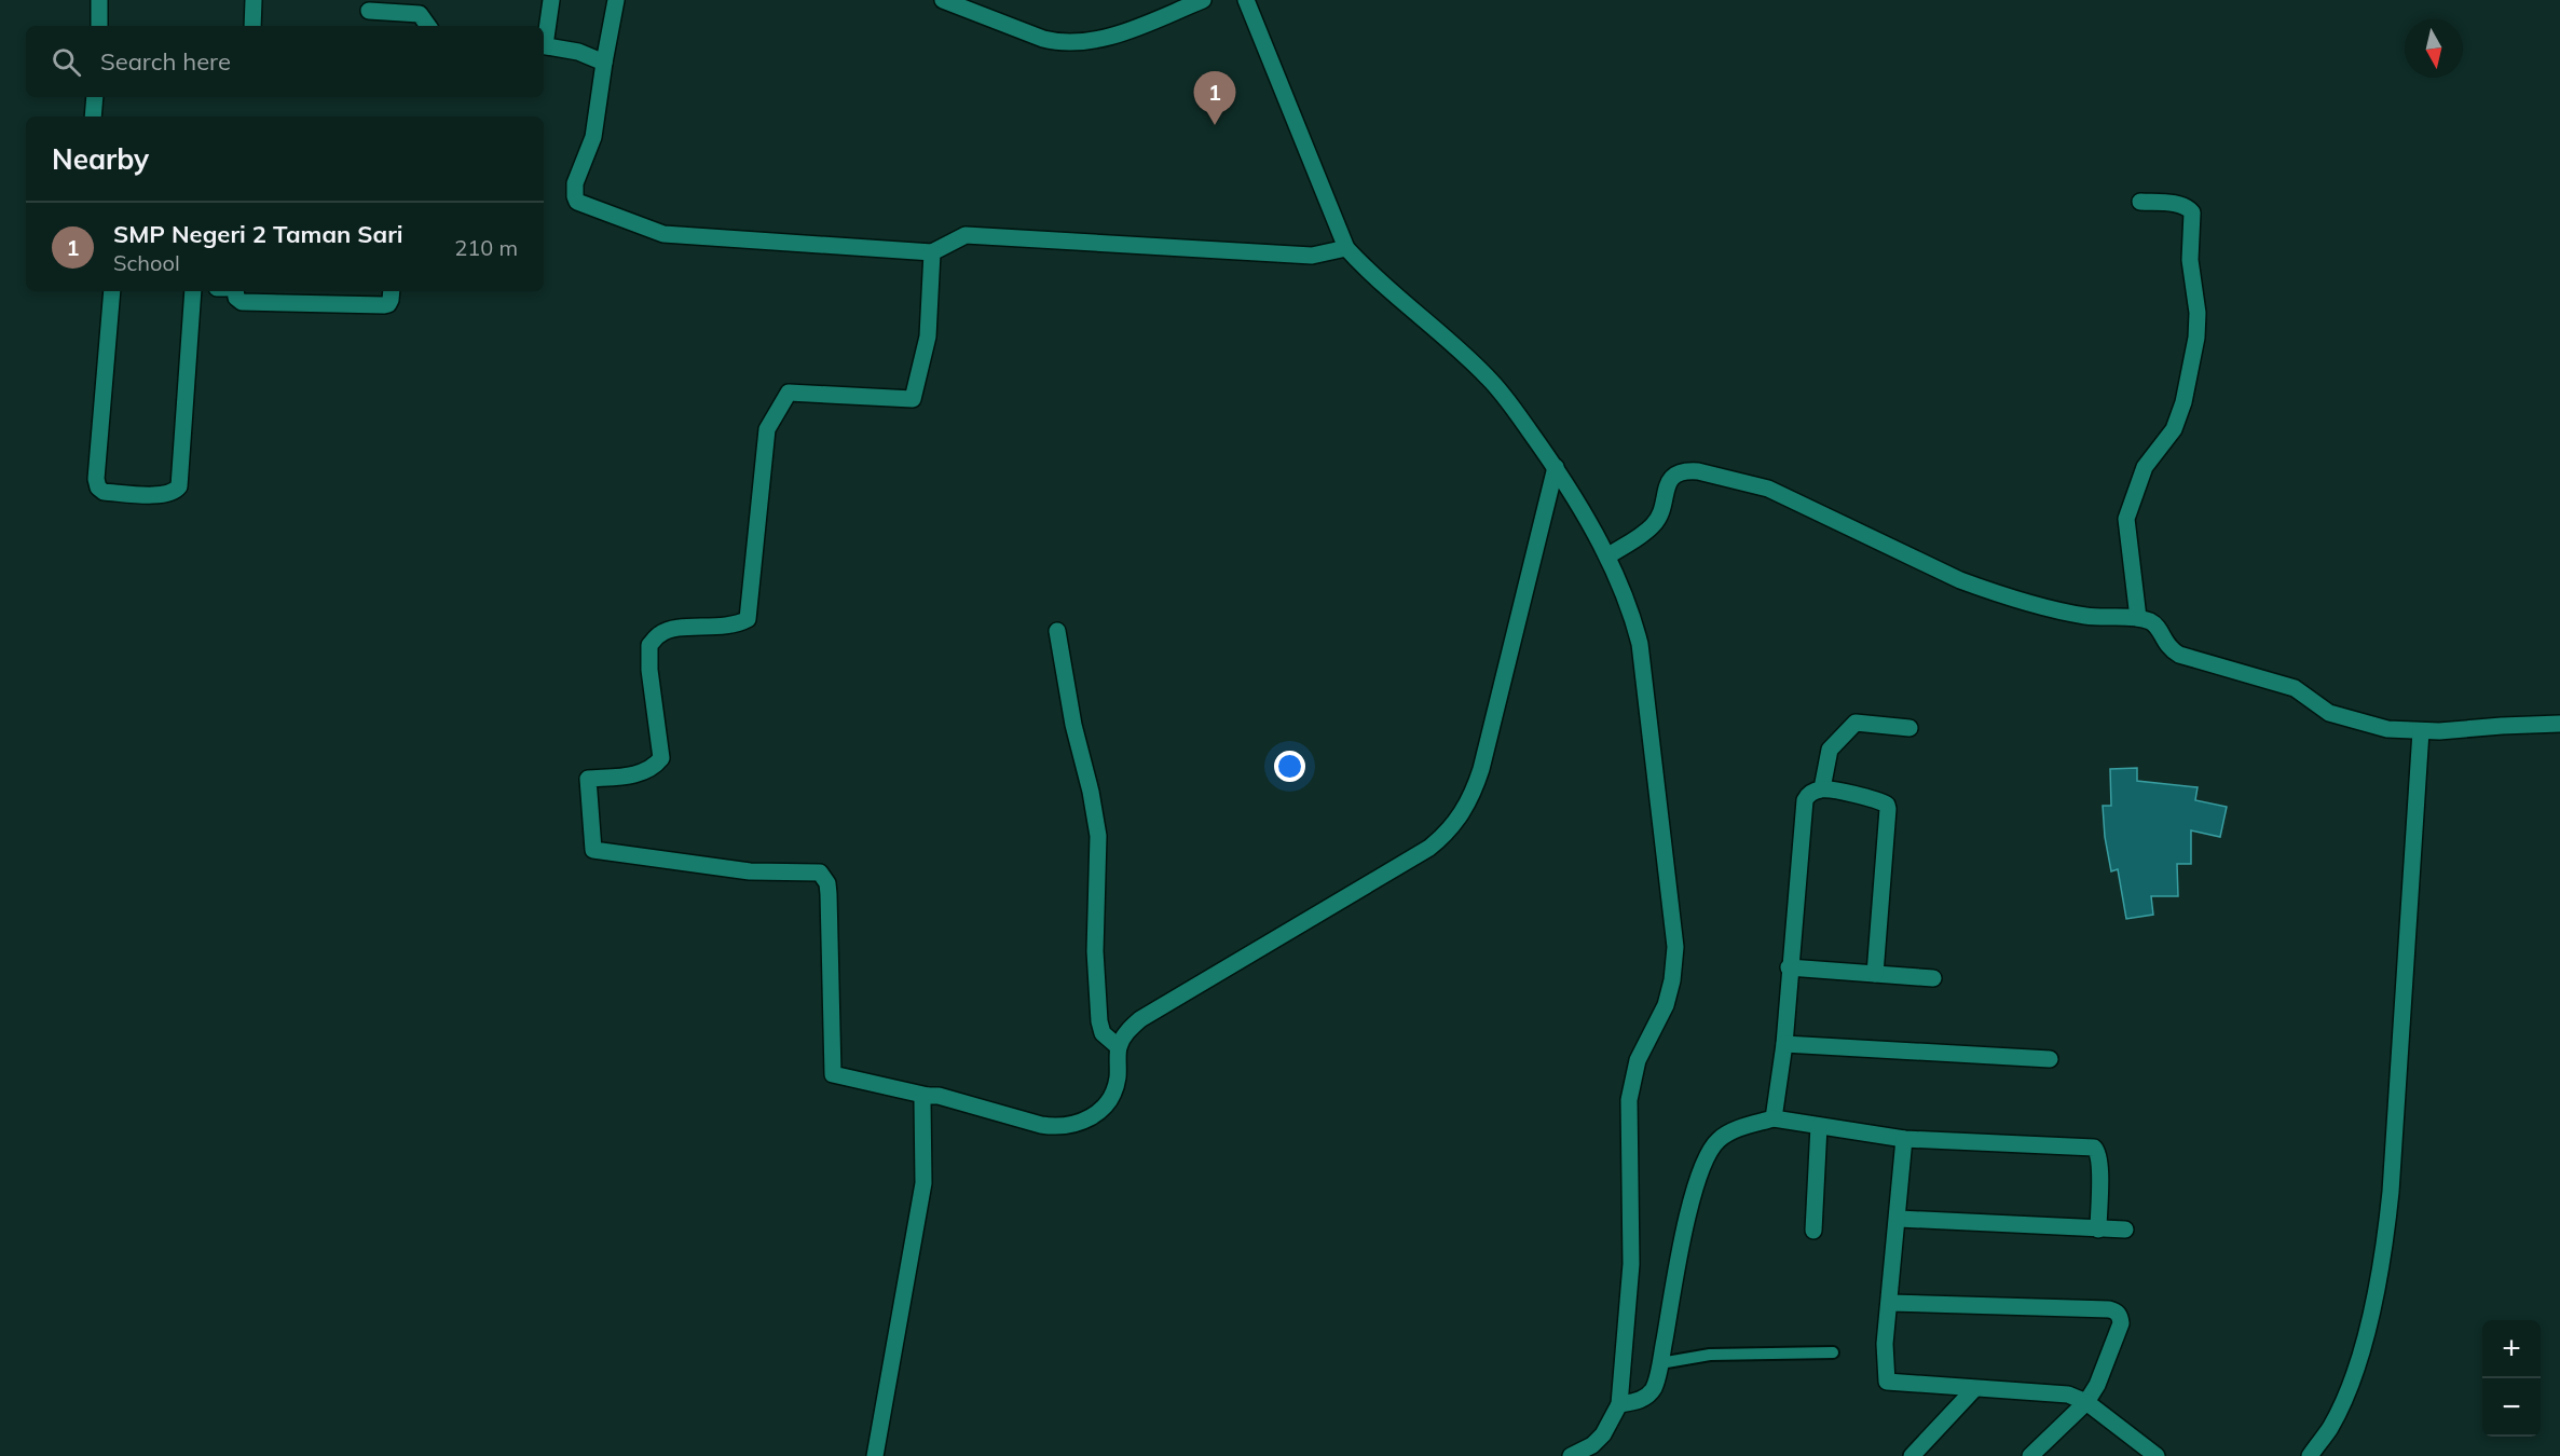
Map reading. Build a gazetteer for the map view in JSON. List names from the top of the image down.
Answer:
{
  "north": "bottom",
  "page": {
    "search": "Search here",
    "pins": "1",
    "heading": "Nearby",
    "list": [
      {
        "mark": "1",
        "name": "SMP Negeri 2 Taman Sari",
        "note": "School",
        "value": "210 m"
      }
    ],
    "map_buttons": ["+", "−"]
  }
}
